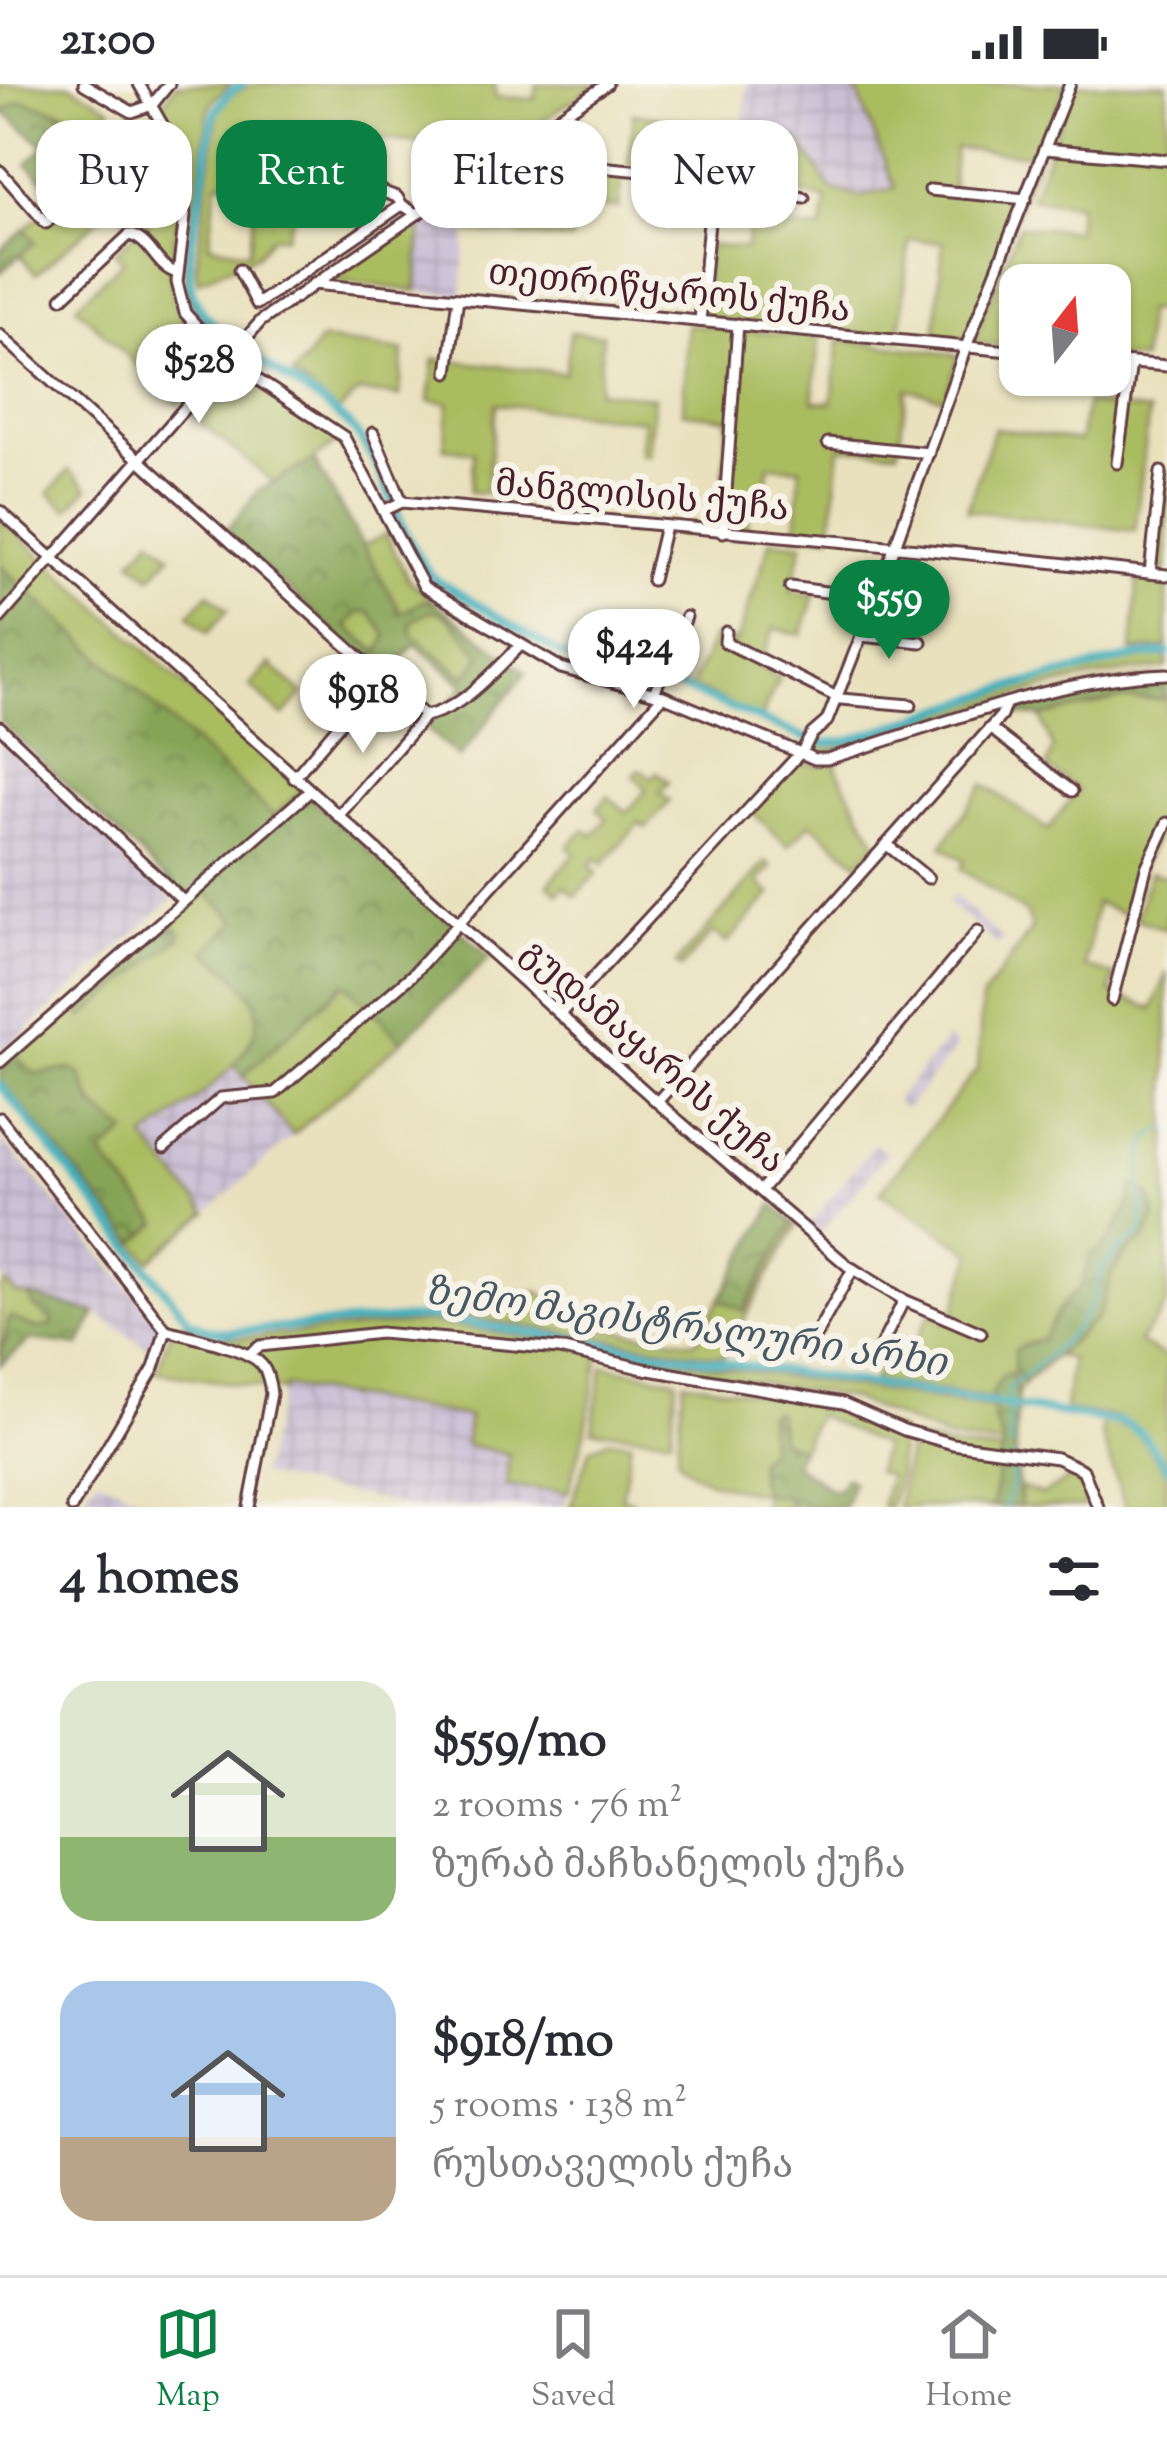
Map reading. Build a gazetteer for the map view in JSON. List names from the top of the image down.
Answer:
{
  "streets": {
    "street": ["თეთრიწყაროს ქუჩა", "მანგლისის ქუჩა", "გუდამაყარის ქუჩა"]
  },
  "water": ["ზემო მაგისტრალური არხი"],
  "north": "top",
  "page": {
    "status": "21:00",
    "chip": [
      "Buy",
      "Rent",
      "Filters",
      "New"
    ],
    "price": [
      "$528",
      "$559",
      "$424",
      "$918"
    ],
    "heading": "4 homes",
    "list": [
      {
        "name": "$559/mo",
        "note": "2 rooms · 76 m² · ზურაბ მაჩხანელის ქუჩა"
      },
      {
        "name": "$918/mo",
        "note": "5 rooms · 138 m² · რუსთაველის ქუჩა"
      }
    ],
    "tabs": ["Map", "Saved", "Home"]
  }
}
